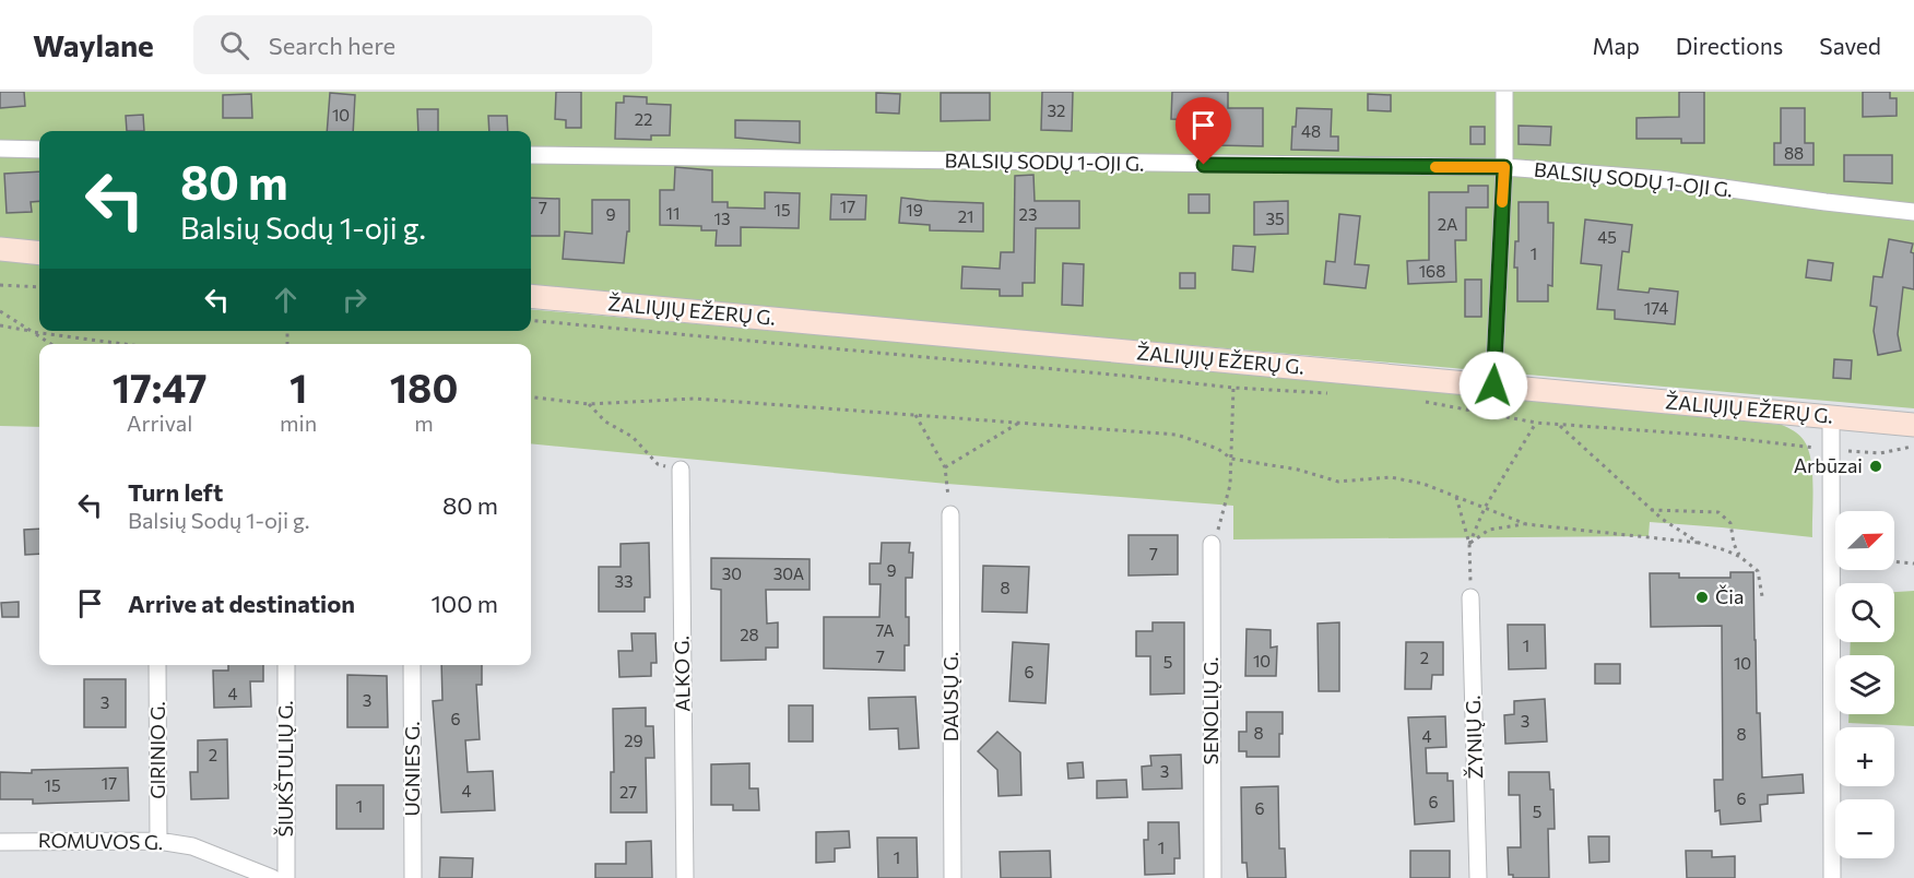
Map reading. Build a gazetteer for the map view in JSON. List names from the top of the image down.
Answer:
{
  "streets": {
    "main road": ["ŽALIŲJŲ EŽERŲ G."],
    "street": [
      "BALSIŲ SODŲ 1-OJI G.",
      "ALKO G.",
      "DAUSŲ G.",
      "SENOLIŲ G.",
      "ŽYNIŲ G.",
      "GIRINIO G.",
      "ŠIUKŠTULIŲ G.",
      "UGNIES G.",
      "ROMUVOS G."
    ]
  },
  "crossings": [
    ["GIRINIO G.", "ROMUVOS G."]
  ],
  "places": ["Arbūzai", "Čia"],
  "house_numbers": [
    "32",
    "10",
    "22",
    "48",
    "88",
    "17",
    "7",
    "15",
    "19",
    "11",
    "9",
    "23",
    "21",
    "13",
    "35",
    "2A",
    "45",
    "1",
    "168",
    "174",
    "7",
    "9",
    "30",
    "30A",
    "33",
    "8",
    "7A",
    "28",
    "1",
    "7",
    "2",
    "10",
    "5",
    "10",
    "6",
    "4",
    "3",
    "3",
    "6",
    "3",
    "8",
    "8",
    "4",
    "29",
    "2",
    "3",
    "17",
    "15",
    "4",
    "27",
    "6",
    "6",
    "1",
    "6",
    "5",
    "1",
    "1"
  ],
  "north": "top right",
  "page": {
    "header": "Waylane",
    "search": "Search here",
    "nav": ["Map", "Directions", "Saved"],
    "turn": ["80 m", "Balsių Sodų 1-oji g."],
    "eta": [
      "17:47",
      "Arrival",
      "1",
      "min",
      "180",
      "m"
    ],
    "list": [
      {
        "name": "Turn left",
        "note": "Balsių Sodų 1-oji g.",
        "value": "80 m"
      },
      {
        "name": "Arrive at destination",
        "value": "100 m"
      }
    ],
    "map_buttons": ["+", "−"]
  }
}
